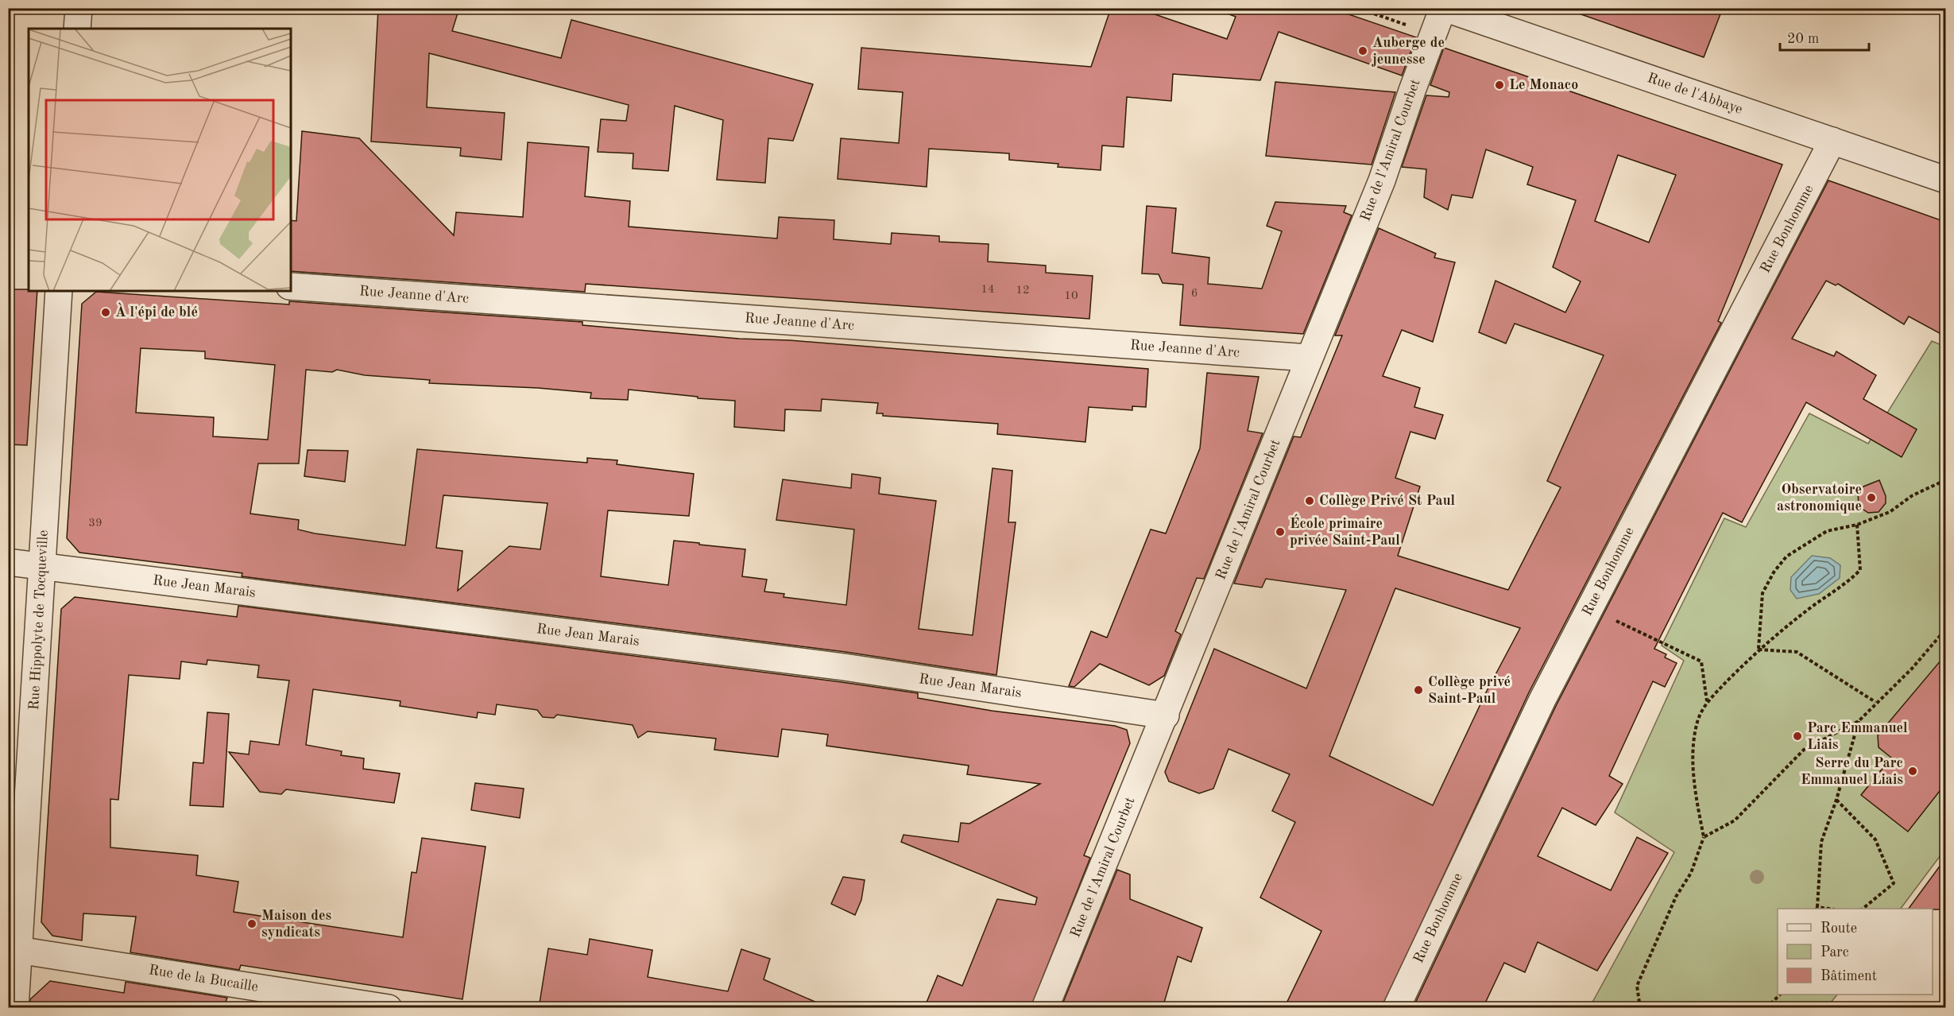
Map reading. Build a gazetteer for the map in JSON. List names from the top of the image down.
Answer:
{
  "streets": {
    "street": [
      "Rue de l'Abbaye",
      "Rue de l'Amiral Courbet",
      "Rue Bonhomme",
      "Rue Jeanne d'Arc",
      "Rue Jean Marais",
      "Rue Hippolyte de Tocqueville",
      "Rue de la Bucaille"
    ]
  },
  "crossings": [
    ["Rue de l'Abbaye", "Rue de l'Amiral Courbet"],
    ["Rue de l'Abbaye", "Rue Bonhomme"],
    ["Rue de l'Amiral Courbet", "Rue Jeanne d'Arc"],
    ["Rue de l'Amiral Courbet", "Rue Jean Marais"],
    ["Rue Jean Marais", "Rue Hippolyte de Tocqueville"],
    ["Rue Hippolyte de Tocqueville", "Rue de la Bucaille"]
  ],
  "places": [
    "Auberge de jeunesse",
    "Le Monaco",
    "À l'épi de blé",
    "Observatoire astronomique",
    "Collège Privé St Paul",
    "École primaire privée Saint-Paul",
    "Collège privé Saint-Paul",
    "Parc Emmanuel Liais",
    "Serre du Parc Emmanuel Liais",
    "Maison des syndicats"
  ],
  "house_numbers": [
    "14",
    "12",
    "6",
    "10",
    "39"
  ],
  "legend": ["Route", "Parc", "Bâtiment"],
  "scale_bar": "20 m"
}
